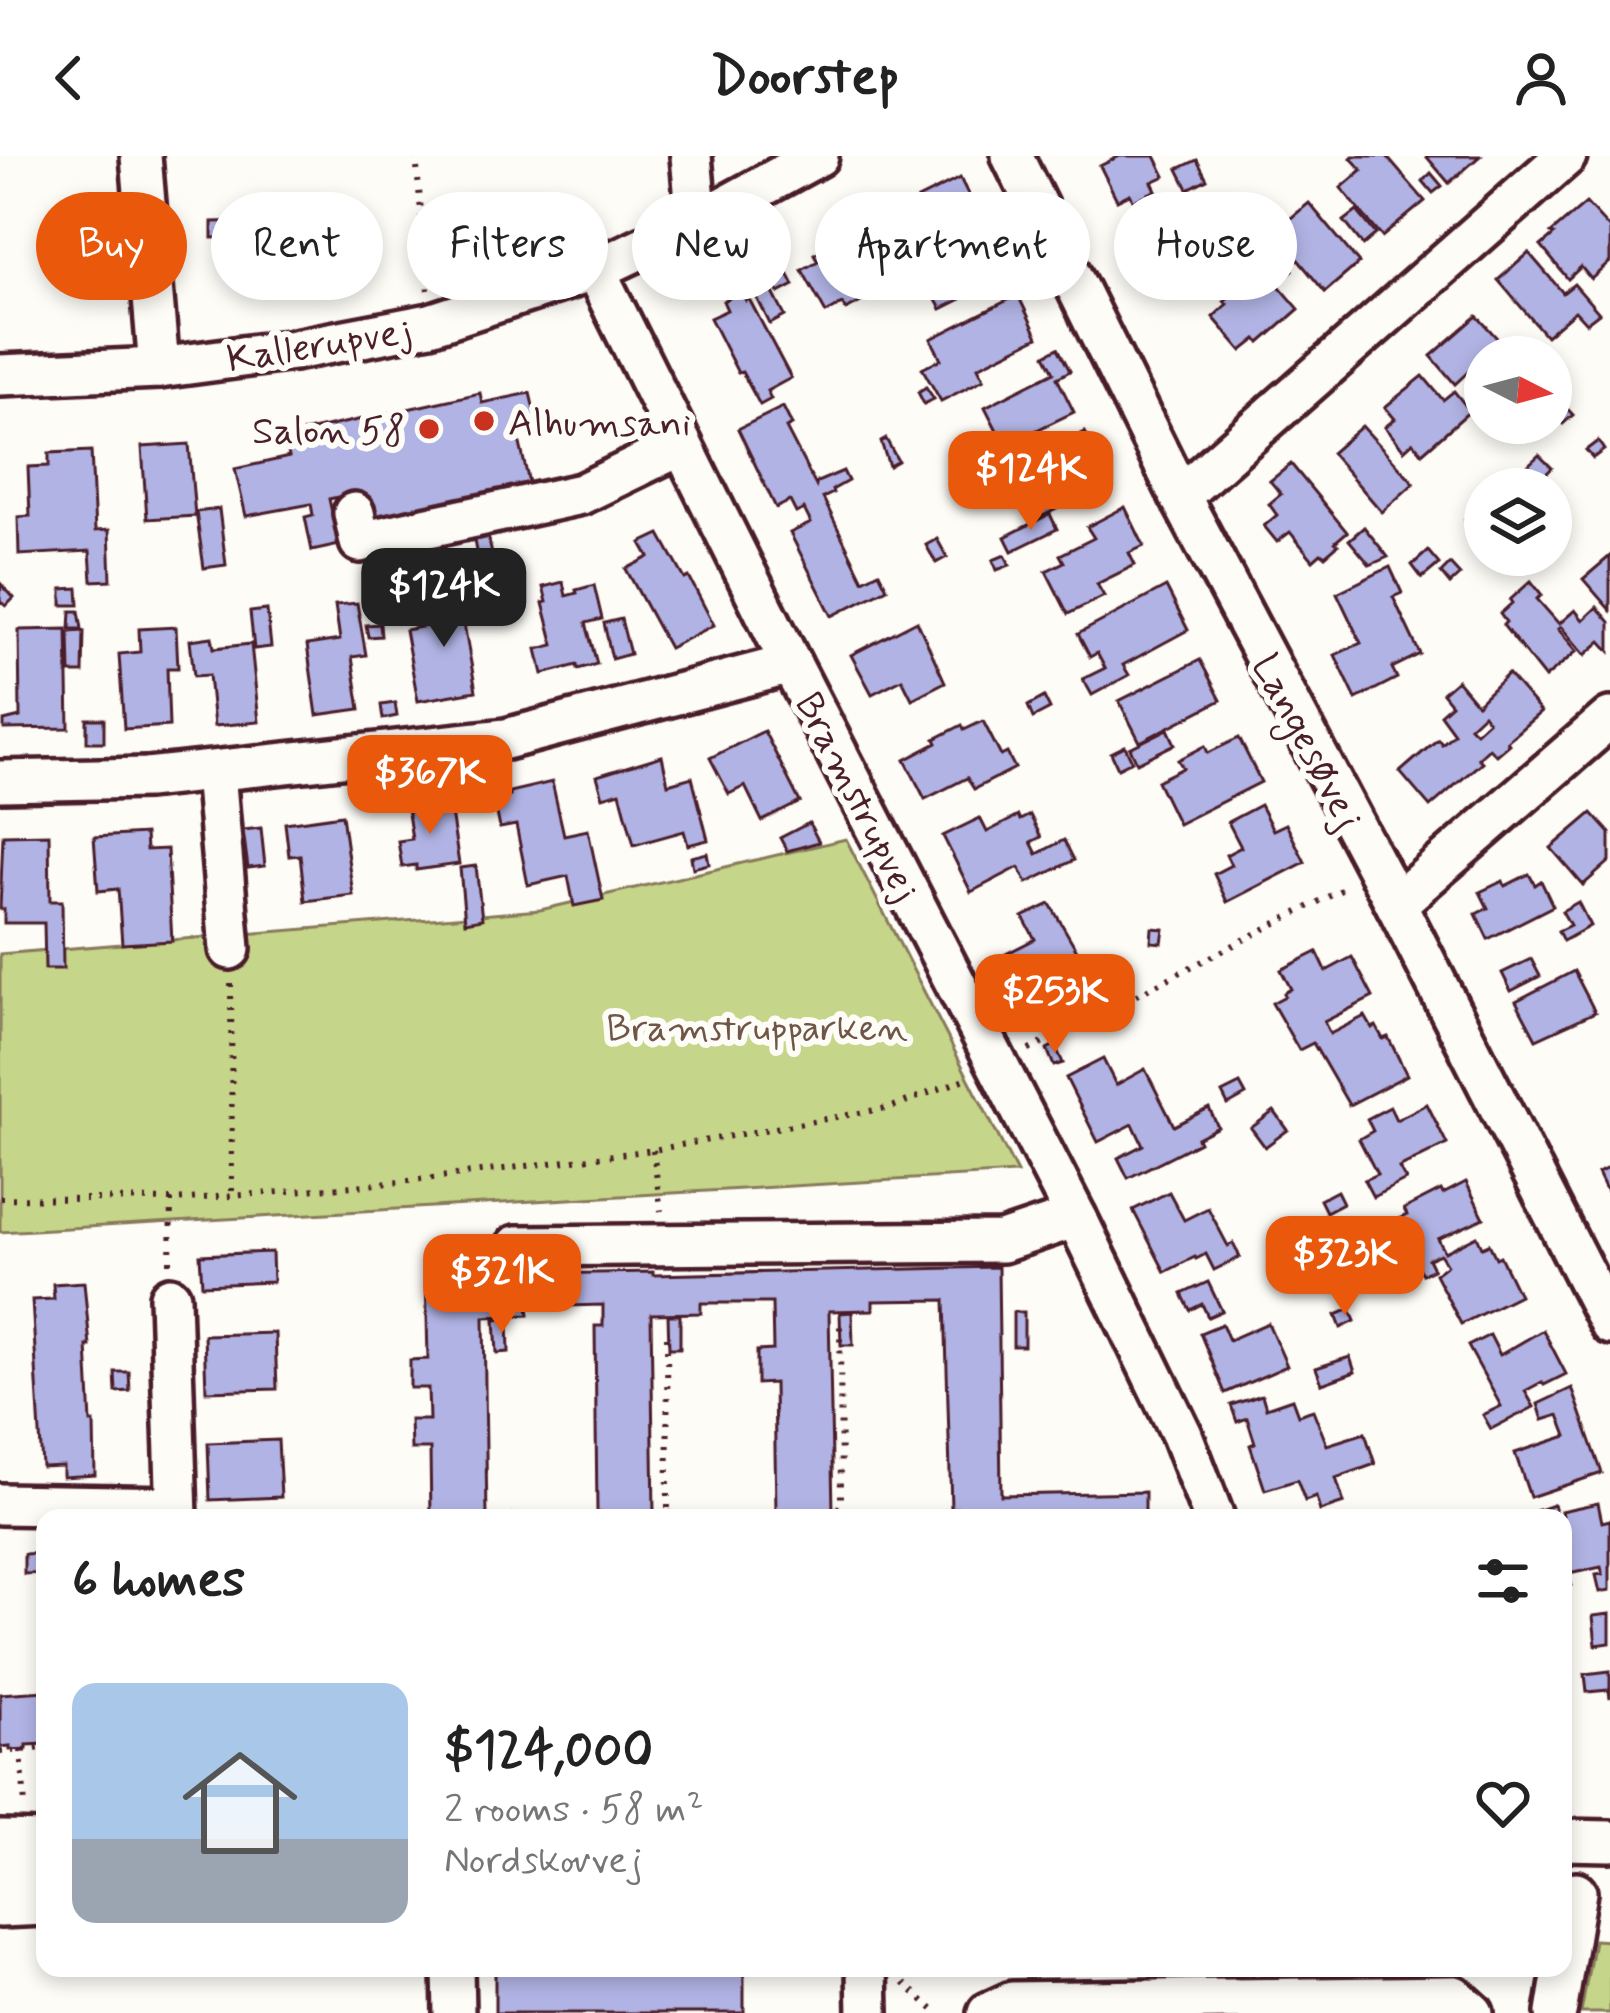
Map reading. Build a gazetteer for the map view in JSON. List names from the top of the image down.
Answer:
{
  "streets": {
    "street": ["Kallerupvej", "Langesøvej", "Bramstrupvej"]
  },
  "parks": ["Bramstrupparken"],
  "places": ["Alhumsani", "Salon 58"],
  "north": "right",
  "page": {
    "header": "Doorstep",
    "chip": [
      "Buy",
      "Rent",
      "Filters",
      "New",
      "Apartment",
      "House"
    ],
    "price": [
      "$124K",
      "$124K",
      "$367K",
      "$253K",
      "$323K",
      "$321K"
    ],
    "heading": "6 homes",
    "list": [
      {
        "name": "$124,000",
        "note": "2 rooms · 58 m² · Nordskovvej"
      }
    ]
  }
}
